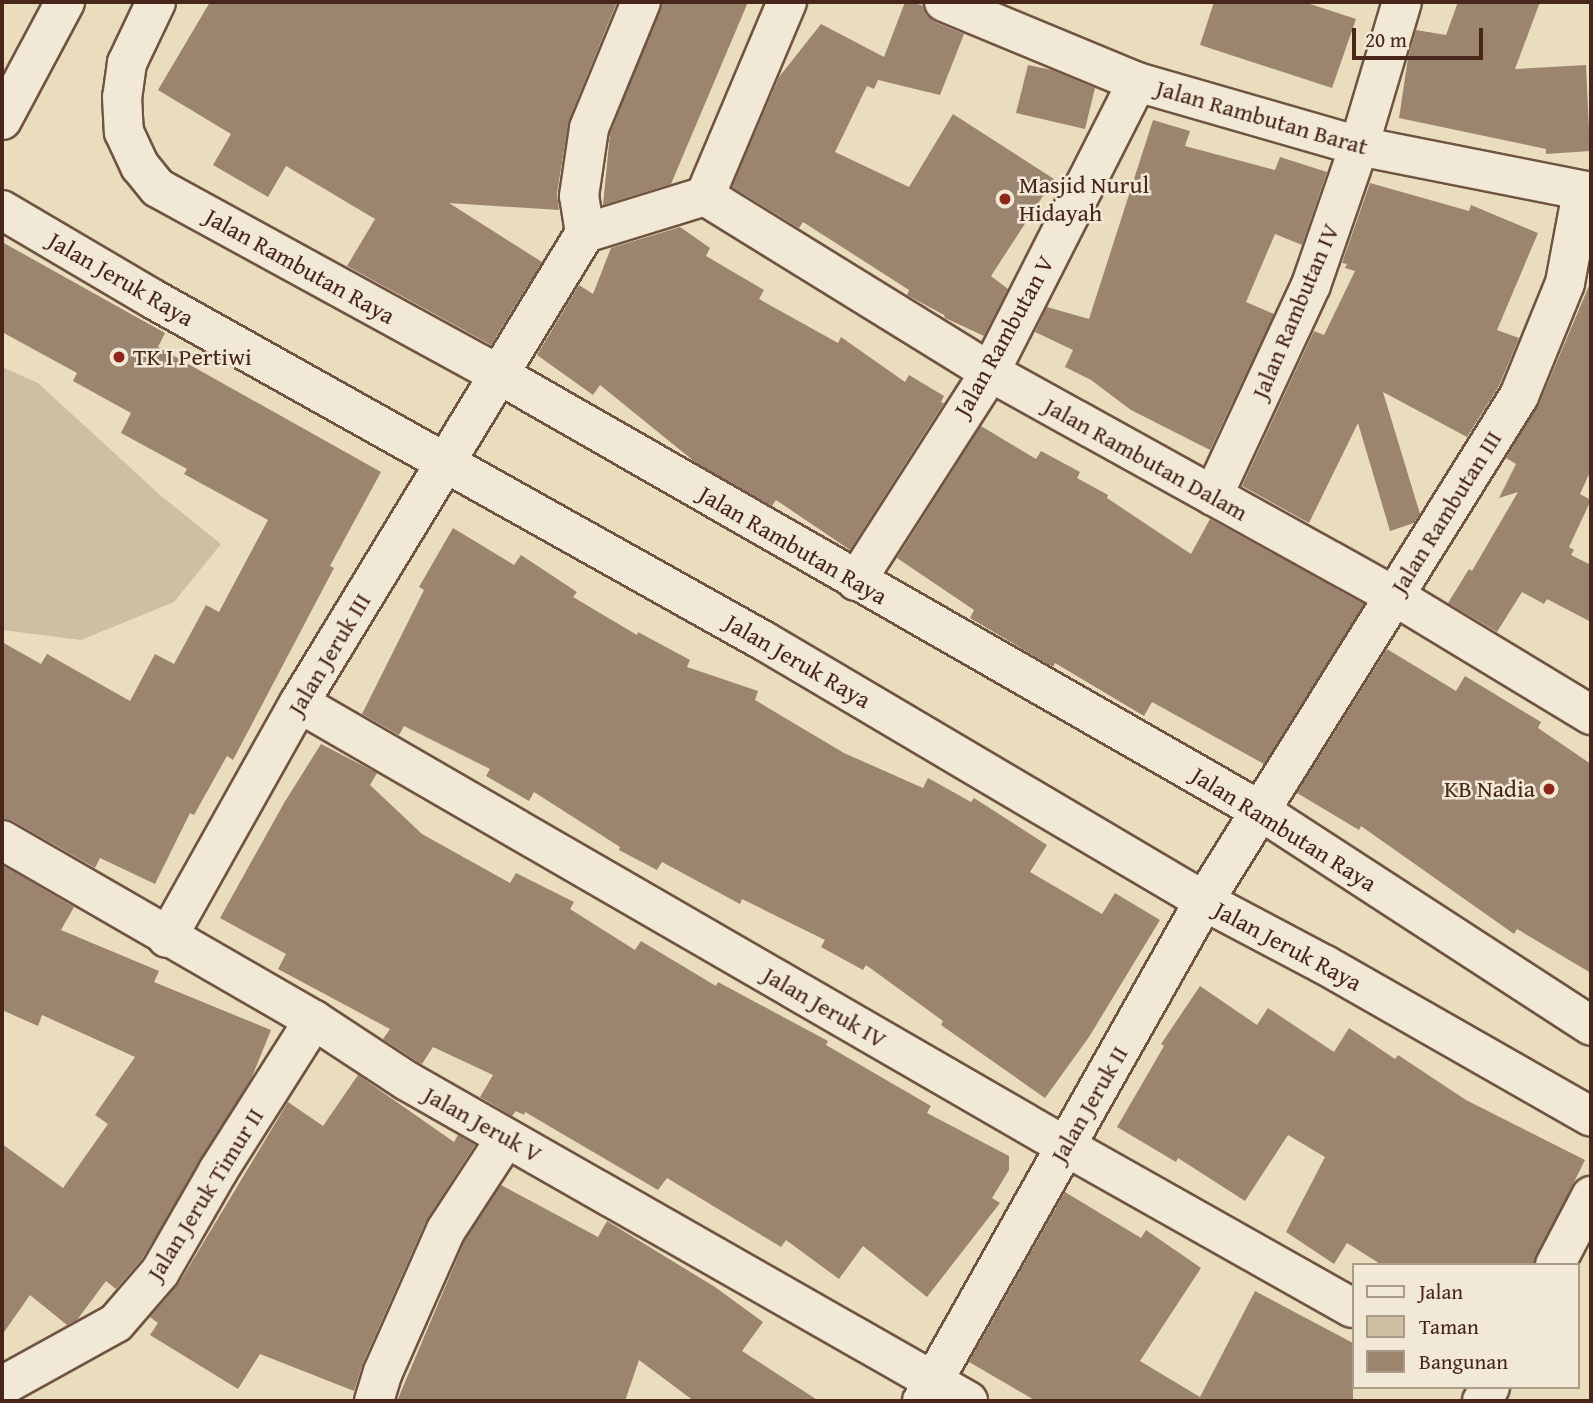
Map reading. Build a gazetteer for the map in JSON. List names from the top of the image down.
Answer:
{
  "streets": {
    "street": [
      "Jalan Rambutan Barat",
      "Jalan Rambutan Raya",
      "Jalan Jeruk Raya",
      "Jalan Rambutan IV",
      "Jalan Rambutan V",
      "Jalan Rambutan Dalam",
      "Jalan Rambutan III",
      "Jalan Jeruk III",
      "Jalan Jeruk IV",
      "Jalan Jeruk II",
      "Jalan Jeruk V",
      "Jalan Jeruk Timur II"
    ]
  },
  "crossings": [
    ["Jalan Rambutan Barat", "Jalan Rambutan IV"],
    ["Jalan Rambutan Barat", "Jalan Rambutan V"],
    ["Jalan Rambutan Barat", "Jalan Rambutan III"],
    ["Jalan Rambutan Raya", "Jalan Rambutan V"],
    ["Jalan Rambutan Raya", "Jalan Rambutan III"],
    ["Jalan Rambutan Raya", "Jalan Jeruk III"],
    ["Jalan Rambutan Raya", "Jalan Jeruk II"],
    ["Jalan Jeruk Raya", "Jalan Jeruk III"],
    ["Jalan Jeruk Raya", "Jalan Jeruk II"],
    ["Jalan Rambutan IV", "Jalan Rambutan Dalam"],
    ["Jalan Rambutan V", "Jalan Rambutan Dalam"],
    ["Jalan Rambutan Dalam", "Jalan Rambutan III"],
    ["Jalan Rambutan III", "Jalan Jeruk II"],
    ["Jalan Jeruk III", "Jalan Jeruk IV"],
    ["Jalan Jeruk III", "Jalan Jeruk V"],
    ["Jalan Jeruk IV", "Jalan Jeruk II"],
    ["Jalan Jeruk II", "Jalan Jeruk V"],
    ["Jalan Jeruk V", "Jalan Jeruk Timur II"]
  ],
  "places": ["Masjid Nurul Hidayah", "TK I Pertiwi", "KB Nadia"],
  "legend": ["Jalan", "Taman", "Bangunan"],
  "scale_bar": "20 m"
}
